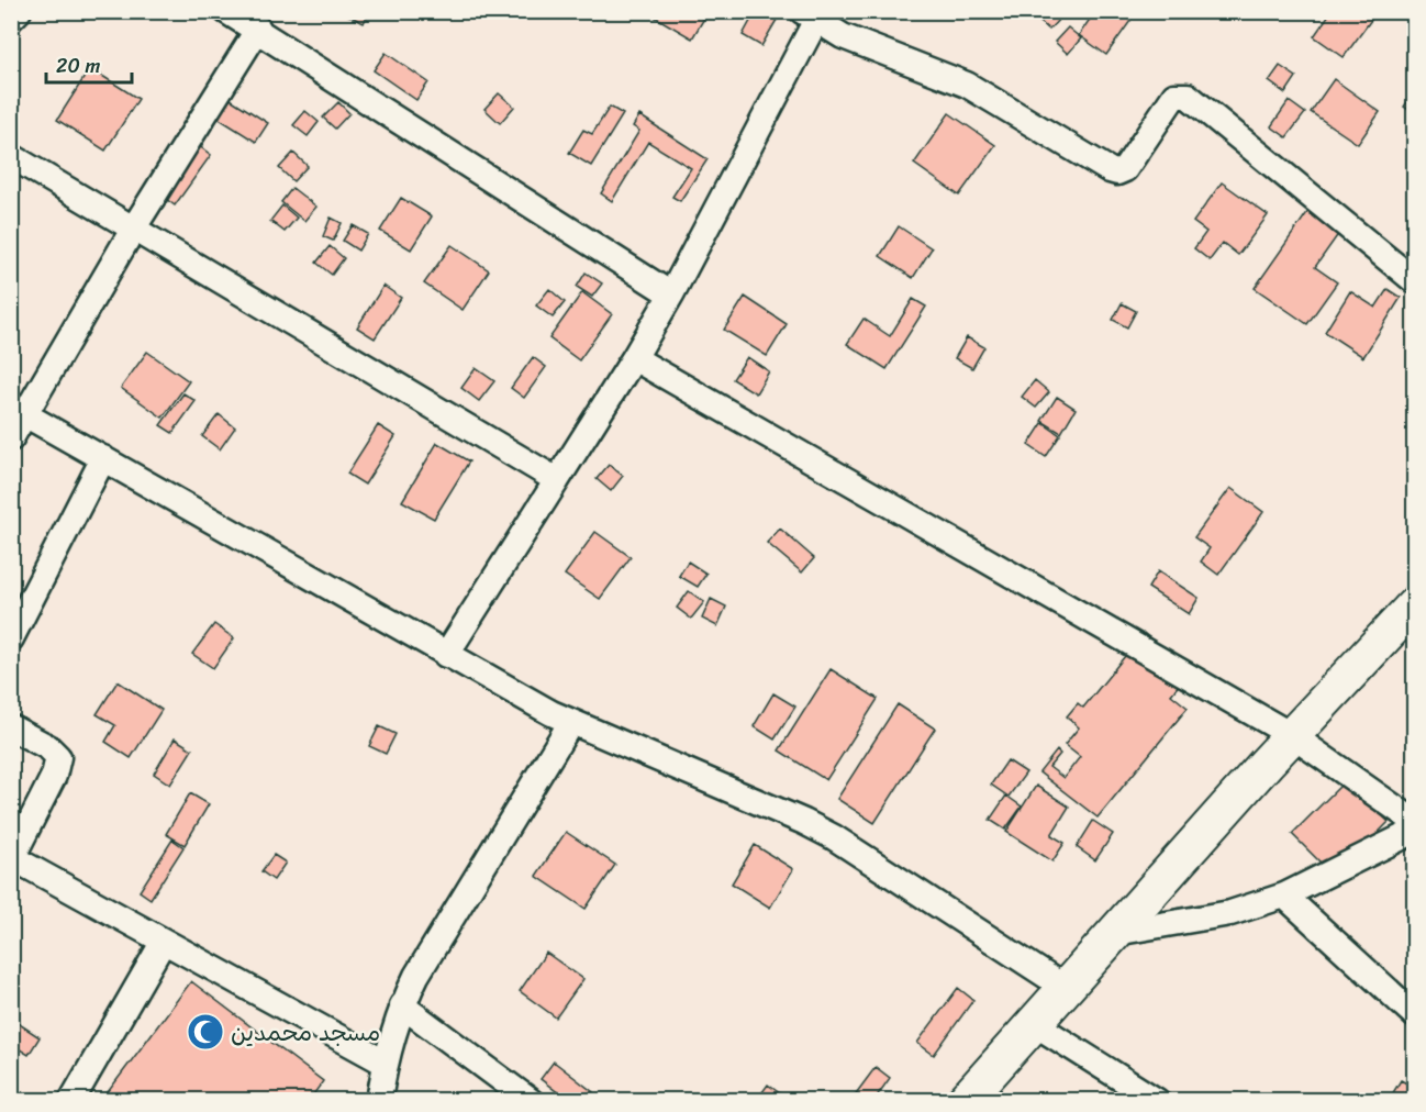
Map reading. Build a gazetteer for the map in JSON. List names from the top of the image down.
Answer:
{
  "places": {
    "mosque": ["مسجد محمدين"]
  },
  "scale_bar": "20 m"
}
